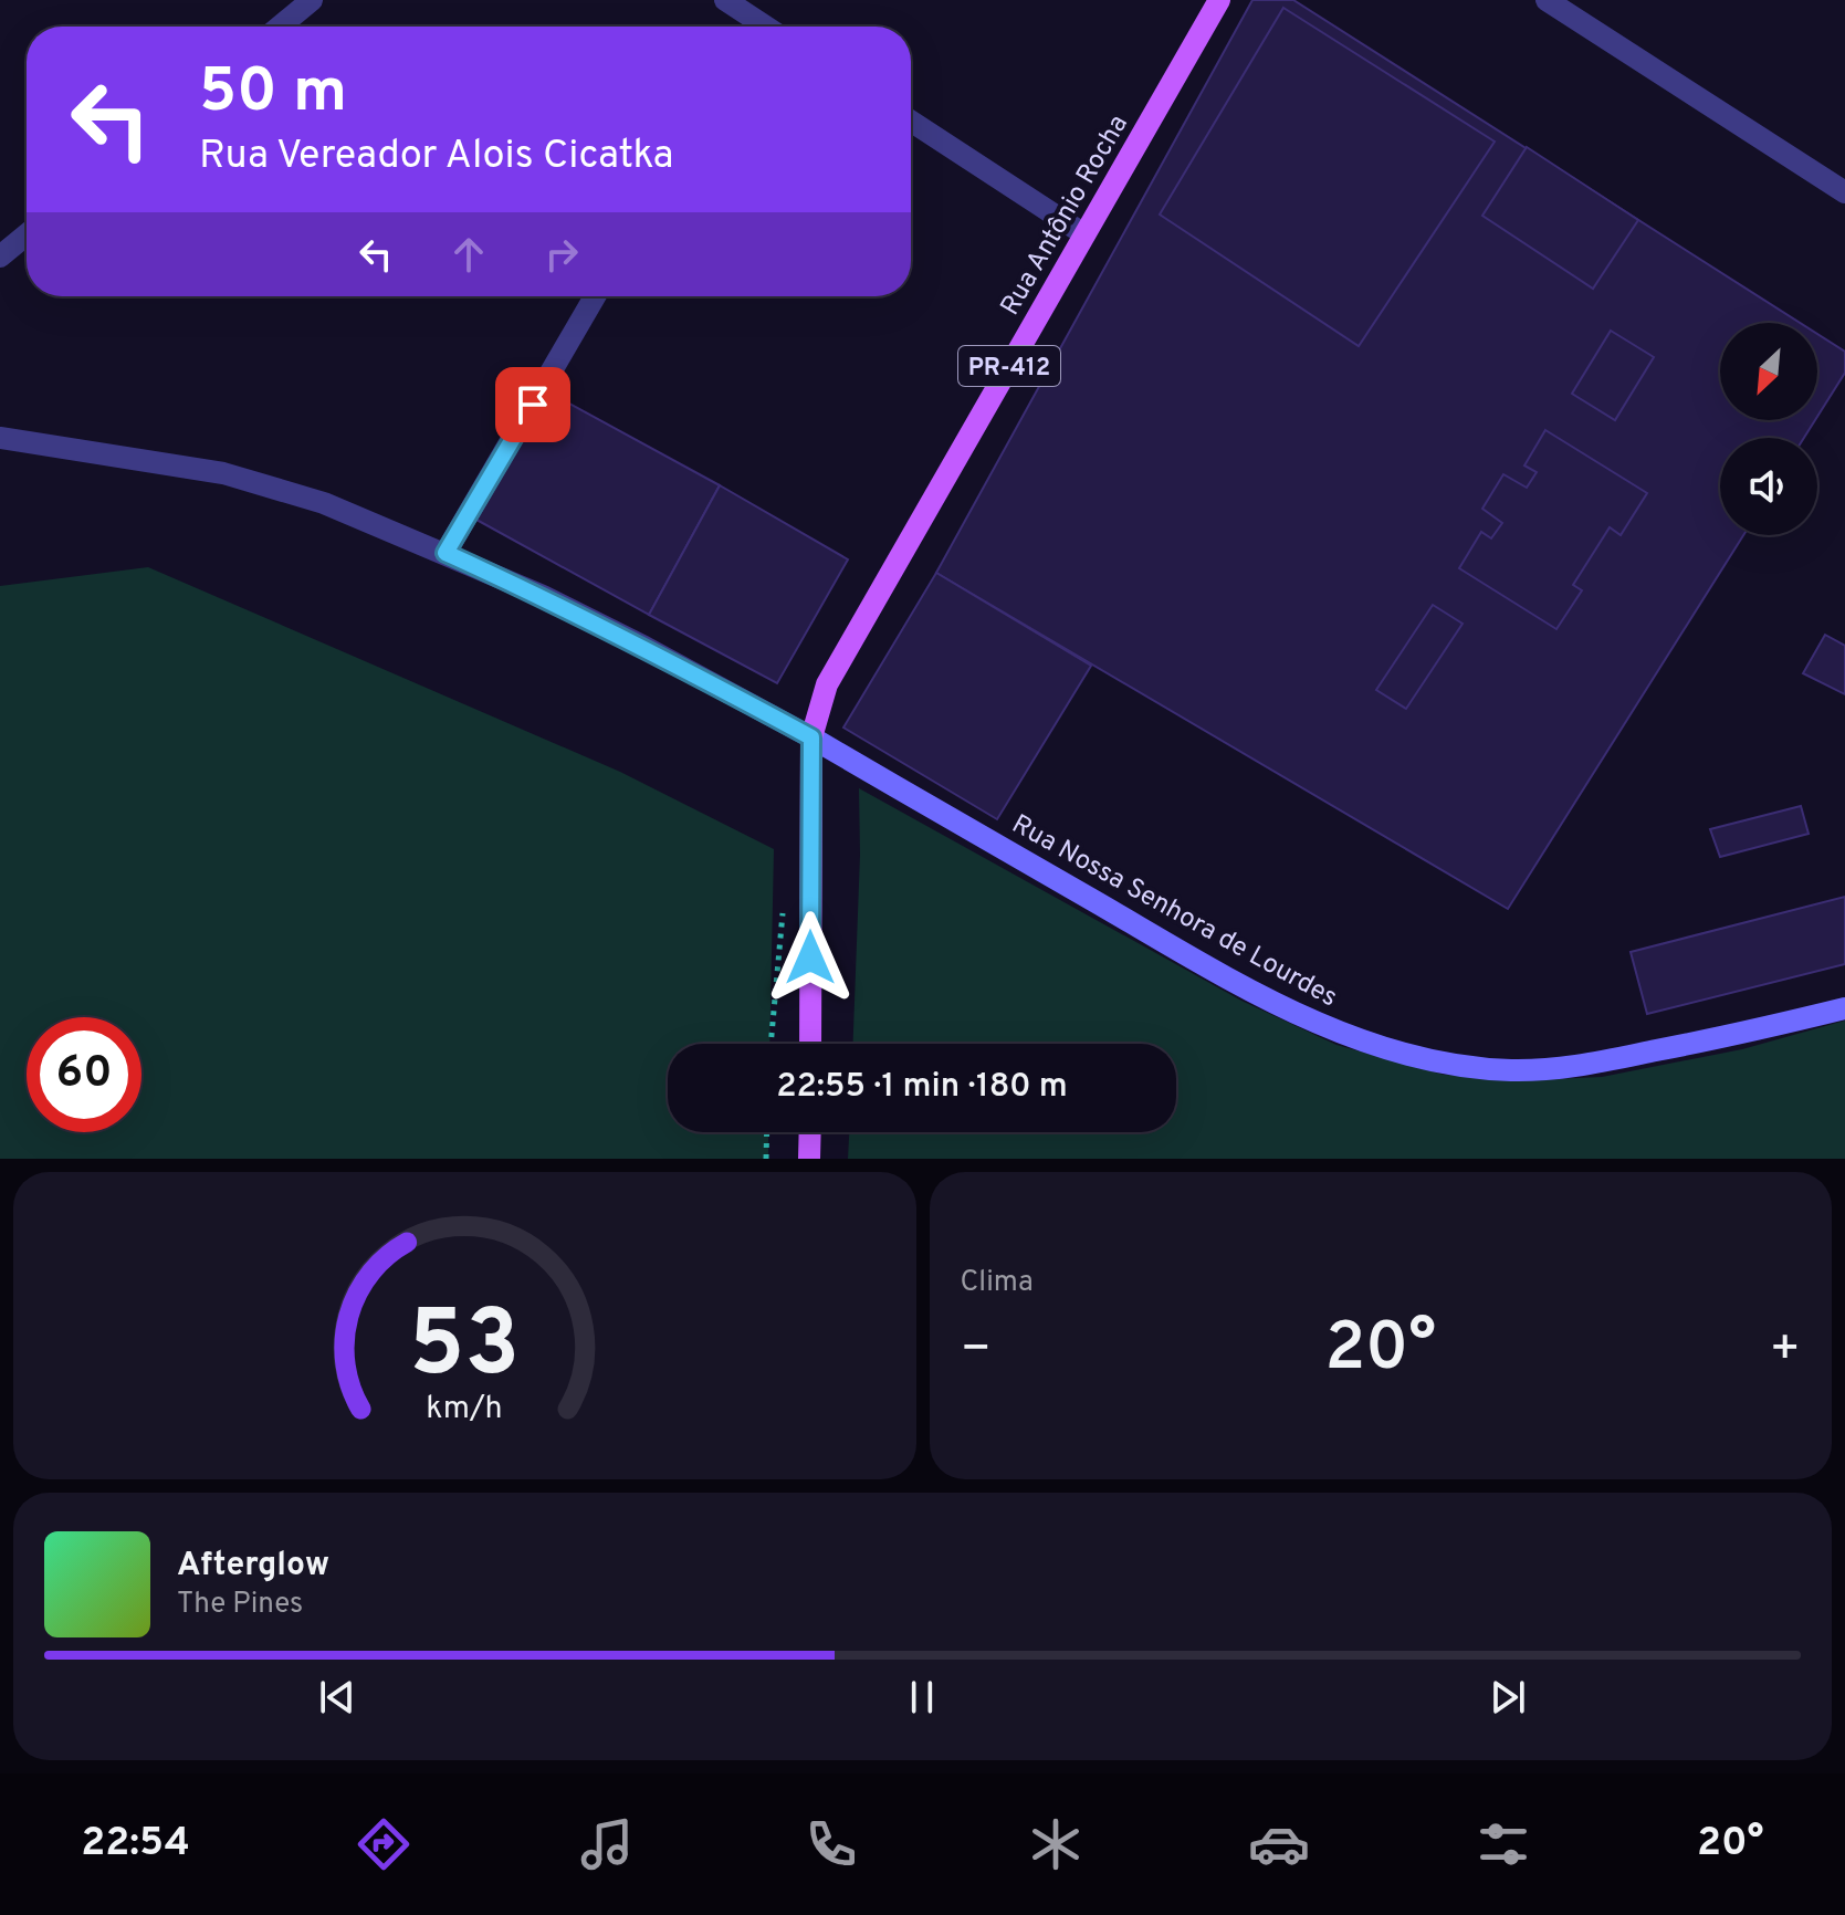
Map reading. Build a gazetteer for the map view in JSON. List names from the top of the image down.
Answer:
{
  "streets": {
    "main road": ["Rua Antônio Rocha", "PR-412", "Rua Nossa Senhora de Lourdes"]
  },
  "crossings": [
    ["Rua Antônio Rocha", "PR-412"],
    ["Rua Antônio Rocha", "Rua Nossa Senhora de Lourdes"],
    ["PR-412", "Rua Nossa Senhora de Lourdes"]
  ],
  "north": "bottom left",
  "page": {
    "turn": ["50 m", "Rua Vereador Alois Cicatka"],
    "limit": "60",
    "trip": "22:55 · 1 min · 180 m",
    "tile": "Clima",
    "heat": ["−", "20°", "+"],
    "song": ["Afterglow", "The Pines"],
    "tabs": ["22:54", "20°"],
    "gauge": ["53", "km/h"]
  }
}
